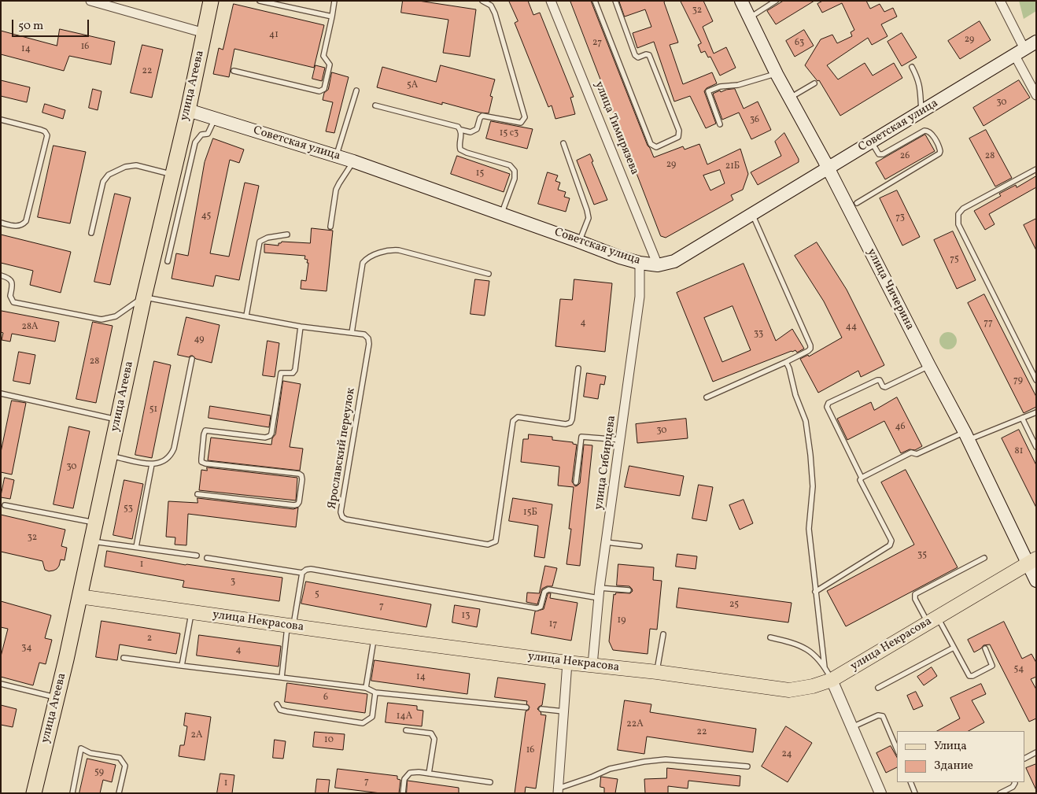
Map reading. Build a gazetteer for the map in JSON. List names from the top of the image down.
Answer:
{
  "streets": {
    "highway": ["улица Агеева"],
    "main road": ["Советская улица", "улица Чичерина", "улица Некрасова"],
    "street": ["улица Тимирязева", "улица Сибирцева"],
    "lane": ["Ярославский переулок"]
  },
  "crossings": [
    ["улица Агеева", "Советская улица"],
    ["улица Агеева", "Ярославский переулок"],
    ["улица Агеева", "улица Некрасова"],
    ["Советская улица", "улица Тимирязева"],
    ["Советская улица", "улица Чичерина"],
    ["Советская улица", "улица Сибирцева"],
    ["улица Чичерина", "улица Некрасова"],
    ["улица Сибирцева", "улица Некрасова"]
  ],
  "house_numbers": [
    "32",
    "41",
    "29",
    "27",
    "63",
    "16",
    "14",
    "22",
    "5А",
    "30",
    "36",
    "15 с3",
    "26",
    "28",
    "29",
    "21Б",
    "15",
    "45",
    "73",
    "75",
    "4",
    "77",
    "28А",
    "44",
    "33",
    "49",
    "28",
    "79",
    "51",
    "46",
    "30",
    "81",
    "30",
    "53",
    "15Б",
    "32",
    "35",
    "1",
    "3",
    "5",
    "25",
    "7",
    "13",
    "19",
    "17",
    "2",
    "34",
    "4",
    "54",
    "14",
    "6",
    "14А",
    "22А",
    "22",
    "2А",
    "10",
    "16",
    "24",
    "59",
    "7",
    "1"
  ],
  "legend": ["Улица", "Здание"],
  "scale_bar": "50 m"
}
